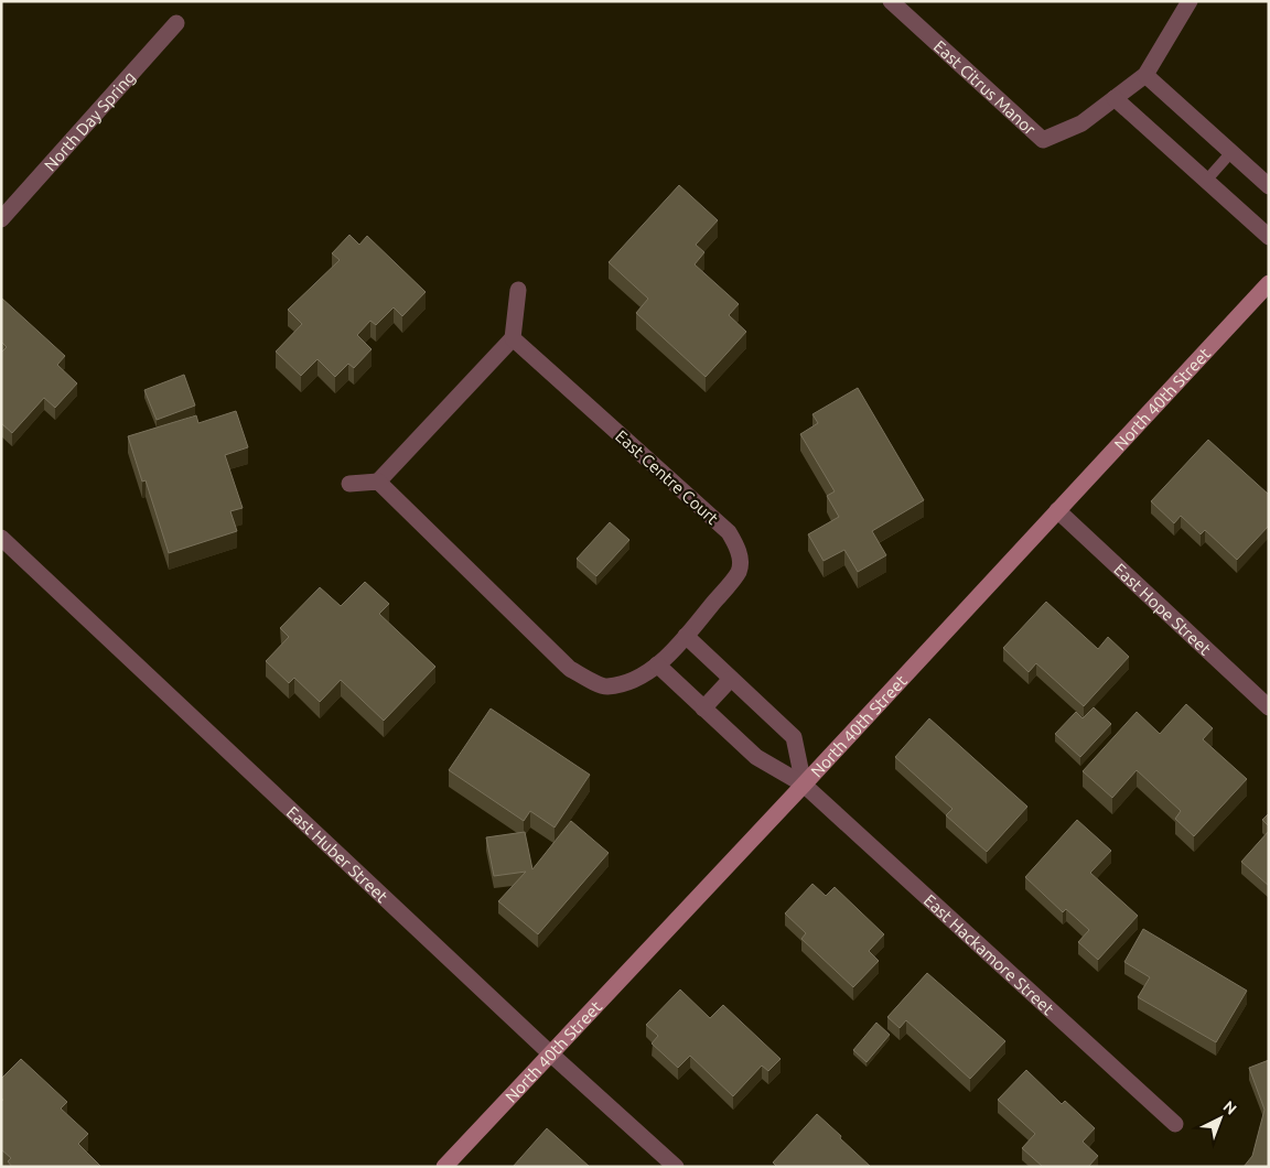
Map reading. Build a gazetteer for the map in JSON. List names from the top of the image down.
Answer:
{
  "streets": {
    "street": [
      "East Citrus Manor",
      "North Day Spring",
      "North 40th Street",
      "East Centre Court",
      "East Hope Street",
      "East Huber Street",
      "East Hackamore Street"
    ]
  },
  "crossings": [
    ["North 40th Street", "East Hope Street"],
    ["North 40th Street", "East Huber Street"],
    ["North 40th Street", "East Hackamore Street"]
  ],
  "north": "top right"
}
